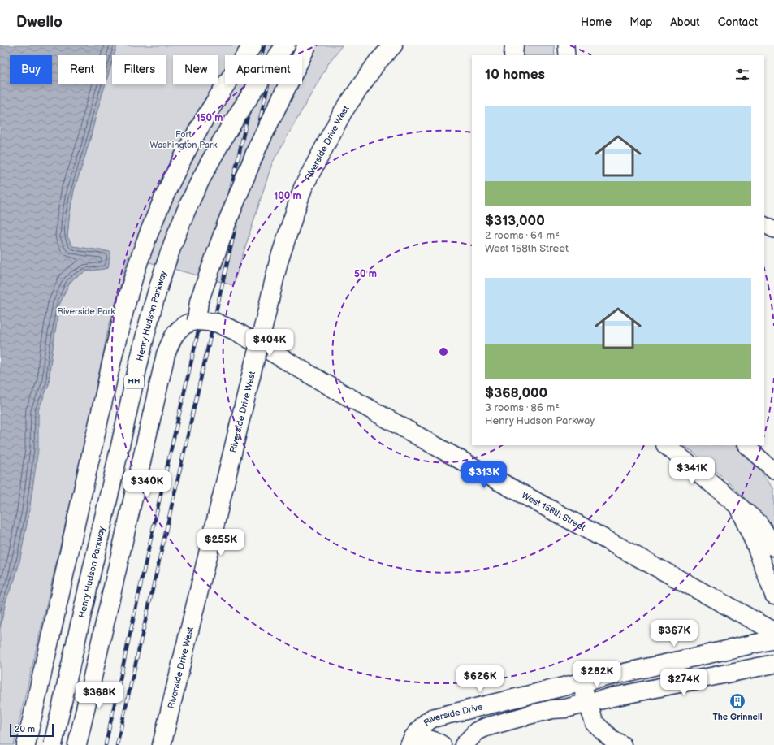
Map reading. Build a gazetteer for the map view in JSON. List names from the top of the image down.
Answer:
{
  "streets": {
    "main road": [
      "Riverside Drive West",
      "Henry Hudson Parkway",
      "HH",
      "West 158th Street",
      "Riverside Drive"
    ]
  },
  "parks": ["Fort Washington Park", "Riverside Park"],
  "places": {
    "building": ["The Grinnell"]
  },
  "scale_bar": "20 m",
  "page": {
    "header": "Dwello",
    "nav": [
      "Home",
      "Map",
      "About",
      "Contact"
    ],
    "chip": [
      "Buy",
      "Rent",
      "Filters",
      "New",
      "Apartment"
    ],
    "heading": "10 homes",
    "list": [
      {
        "name": "$313,000",
        "note": "2 rooms · 64 m² · West 158th Street"
      },
      {
        "name": "$368,000",
        "note": "3 rooms · 86 m² · Henry Hudson Parkway"
      }
    ],
    "price": [
      "$404K",
      "$341K",
      "$313K",
      "$340K",
      "$255K",
      "$367K",
      "$282K",
      "$626K",
      "$274K",
      "$368K"
    ],
    "scale": "20 m"
  },
  "rings": ["150 m", "100 m", "50 m"]
}
